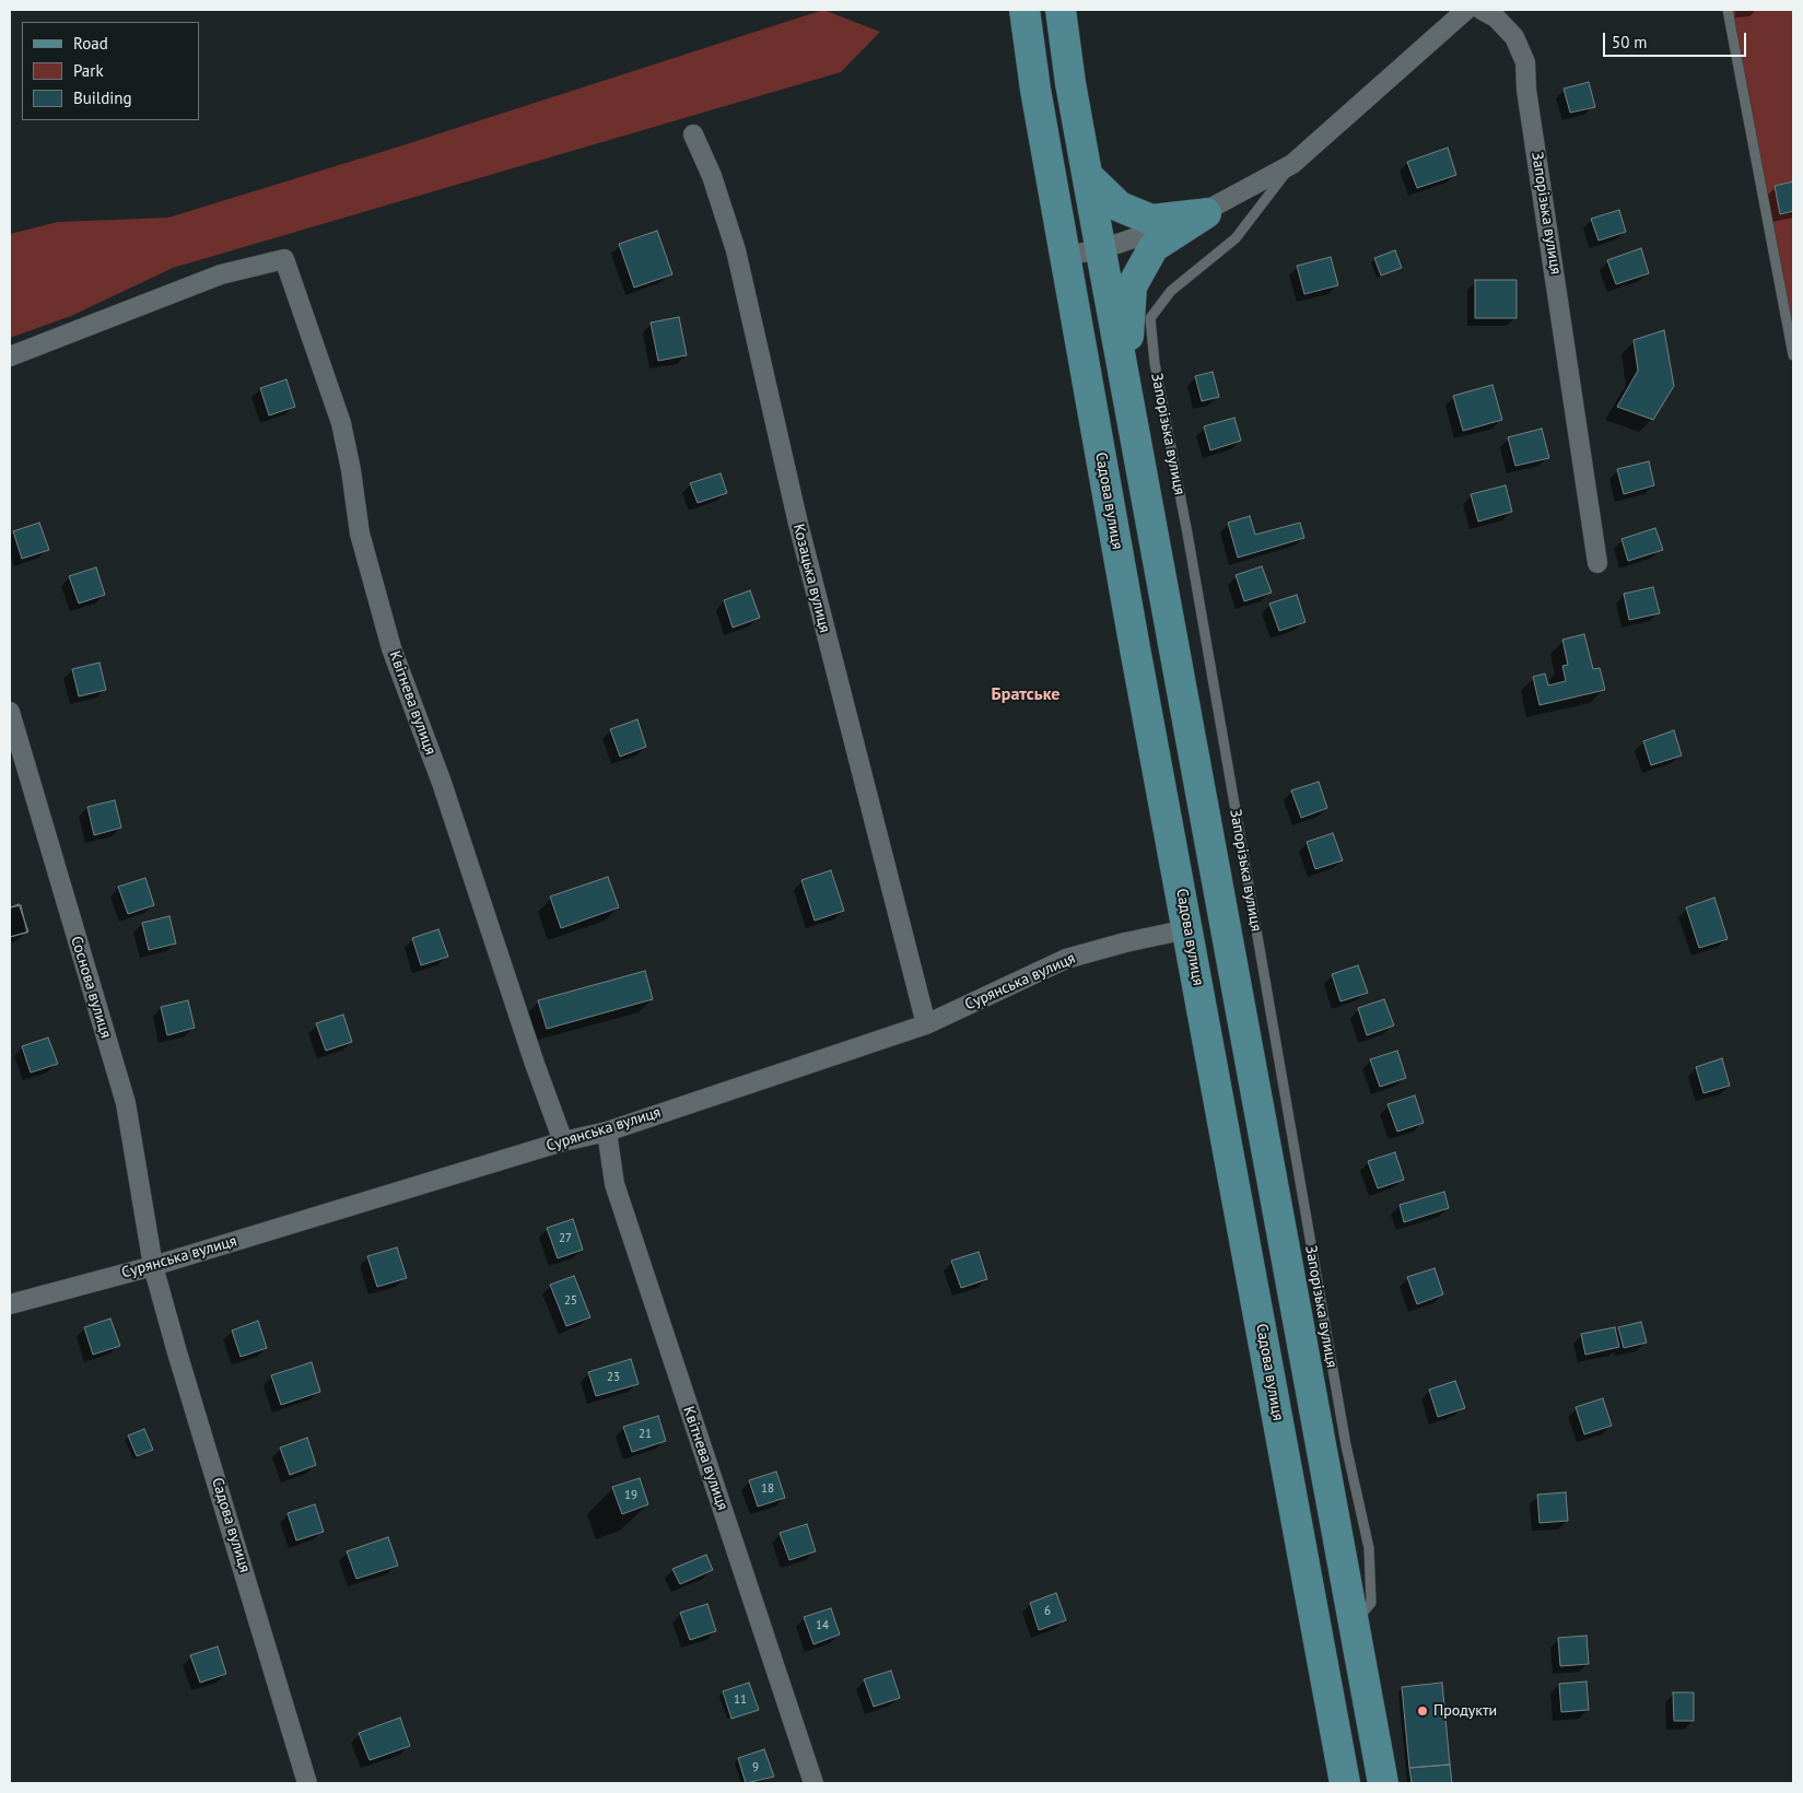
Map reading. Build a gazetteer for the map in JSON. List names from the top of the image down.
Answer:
{
  "streets": {
    "main road": ["Садова вулиця"],
    "street": [
      "Запорізька вулиця",
      "Козацька вулиця",
      "Квітнева вулиця",
      "Сурянська вулиця",
      "Соснова вулиця"
    ]
  },
  "crossings": [
    ["Садова вулиця", "Сурянська вулиця"],
    ["Садова вулиця", "Соснова вулиця"],
    ["Козацька вулиця", "Сурянська вулиця"],
    ["Квітнева вулиця", "Сурянська вулиця"],
    ["Сурянська вулиця", "Соснова вулиця"]
  ],
  "districts": ["Братське"],
  "places": ["Продукти"],
  "house_numbers": [
    "27",
    "25",
    "23",
    "21",
    "18",
    "19",
    "6",
    "14",
    "11",
    "9"
  ],
  "legend": ["Road", "Park", "Building"],
  "scale_bar": "50 m"
}
